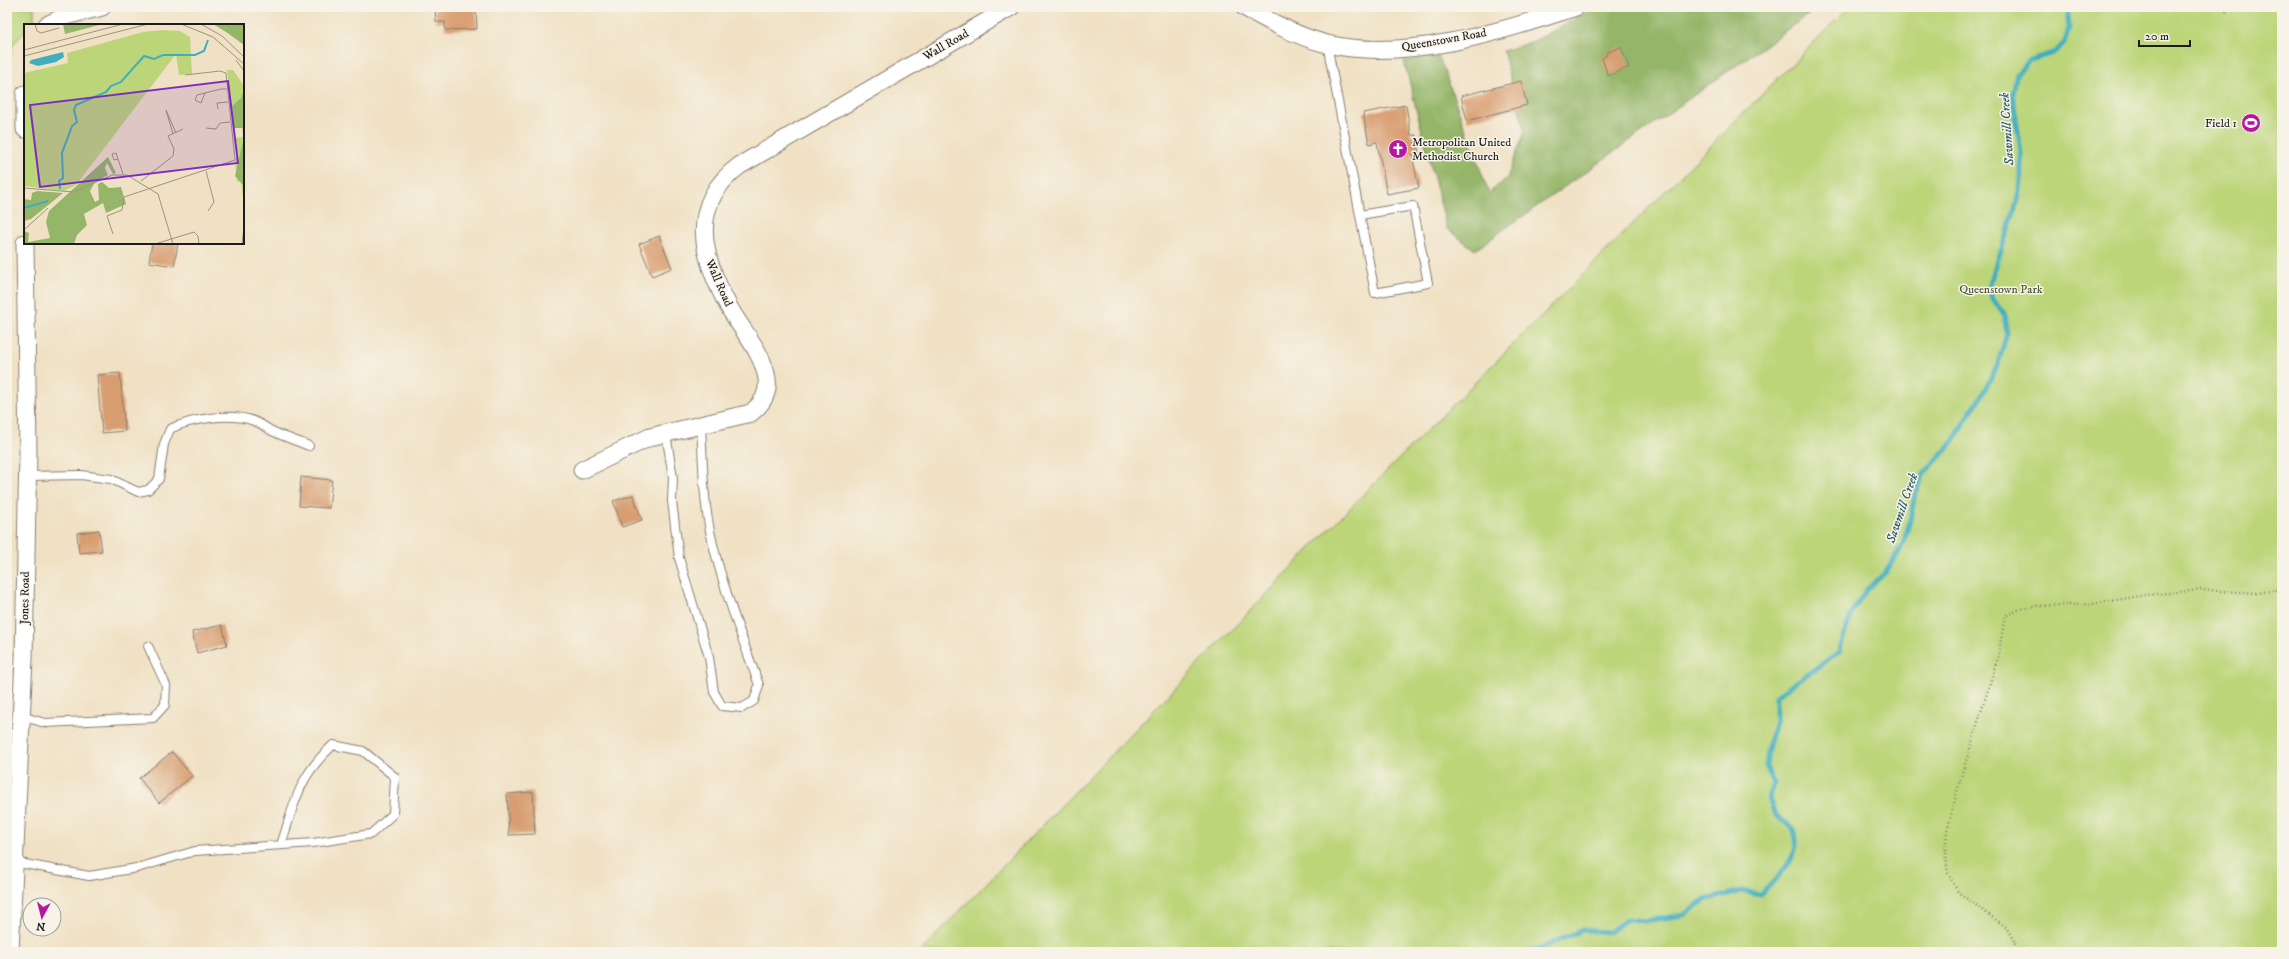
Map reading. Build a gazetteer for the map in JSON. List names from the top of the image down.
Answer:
{
  "streets": {
    "street": ["Queenstown Road", "Wall Road", "Jones Road"]
  },
  "water": ["Sawmill Creek"],
  "parks": ["Queenstown Park"],
  "places": {
    "sports": ["Field 1"],
    "church": ["Metropolitan United Methodist Church"]
  },
  "scale_bar": "20 m",
  "north": "bottom"
}
